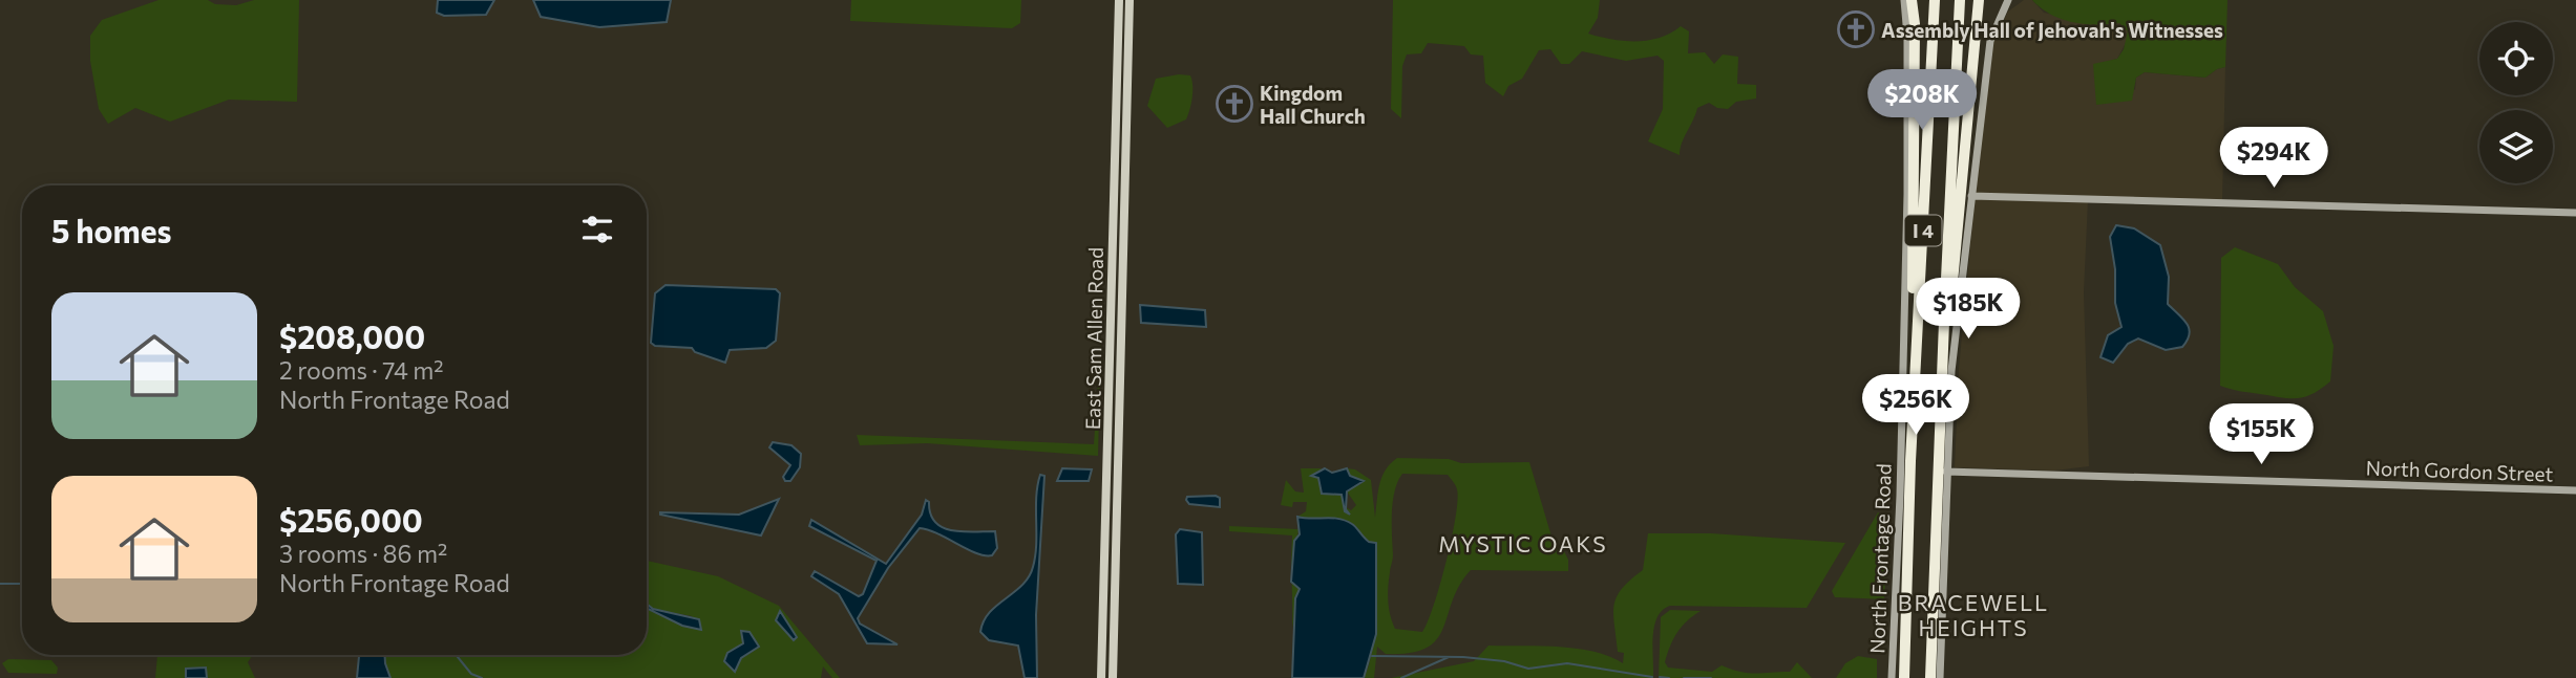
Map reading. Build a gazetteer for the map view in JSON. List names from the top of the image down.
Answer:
{
  "streets": {
    "highway": ["I 4"],
    "main road": ["East Sam Allen Road"],
    "street": ["North Gordon Street", "North Frontage Road"]
  },
  "districts": ["MYSTIC OAKS", "BRACEWELL HEIGHTS"],
  "places": {
    "church": ["Assembly Hall of Jehovah's Witnesses", "Kingdom Hall Church"]
  },
  "page": {
    "price": [
      "$208K",
      "$294K",
      "$185K",
      "$256K",
      "$155K"
    ],
    "heading": "5 homes",
    "list": [
      {
        "name": "$208,000",
        "note": "2 rooms · 74 m² · North Frontage Road"
      },
      {
        "name": "$256,000",
        "note": "3 rooms · 86 m² · North Frontage Road"
      }
    ]
  }
}
